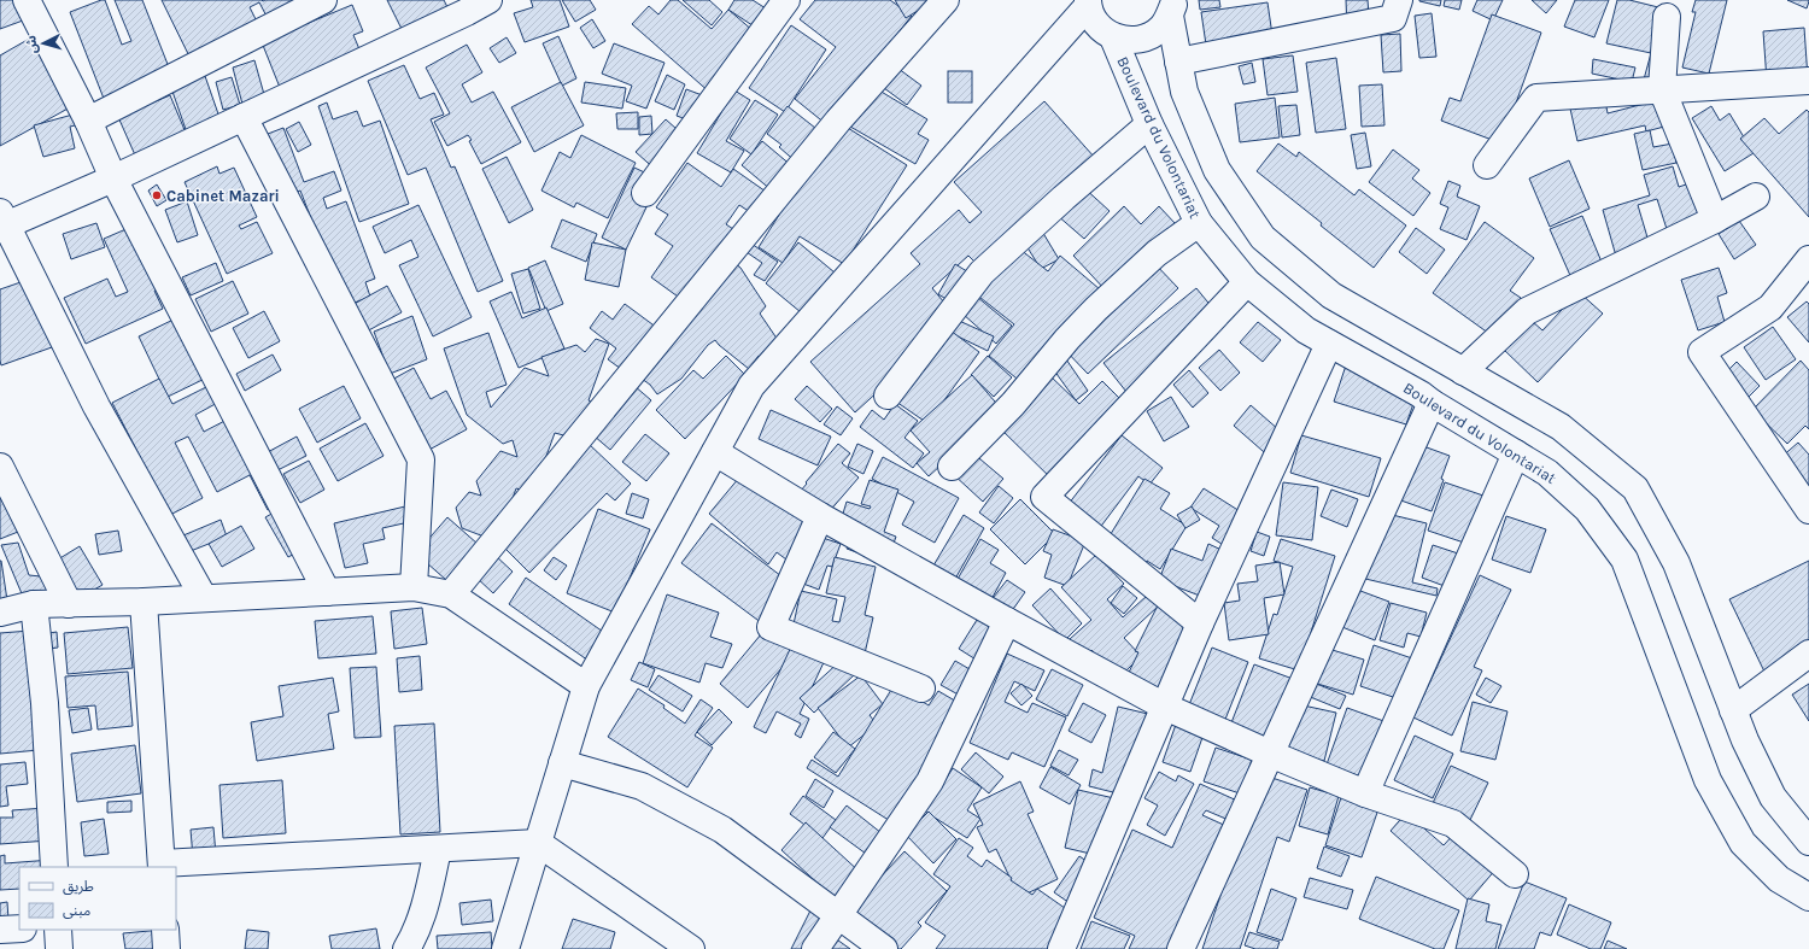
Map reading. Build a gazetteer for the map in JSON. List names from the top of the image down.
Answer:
{
  "streets": {
    "street": ["Boulevard du Volontariat"]
  },
  "places": ["Cabinet Mazari"],
  "legend": ["طريق", "مبنى"],
  "north": "left"
}
